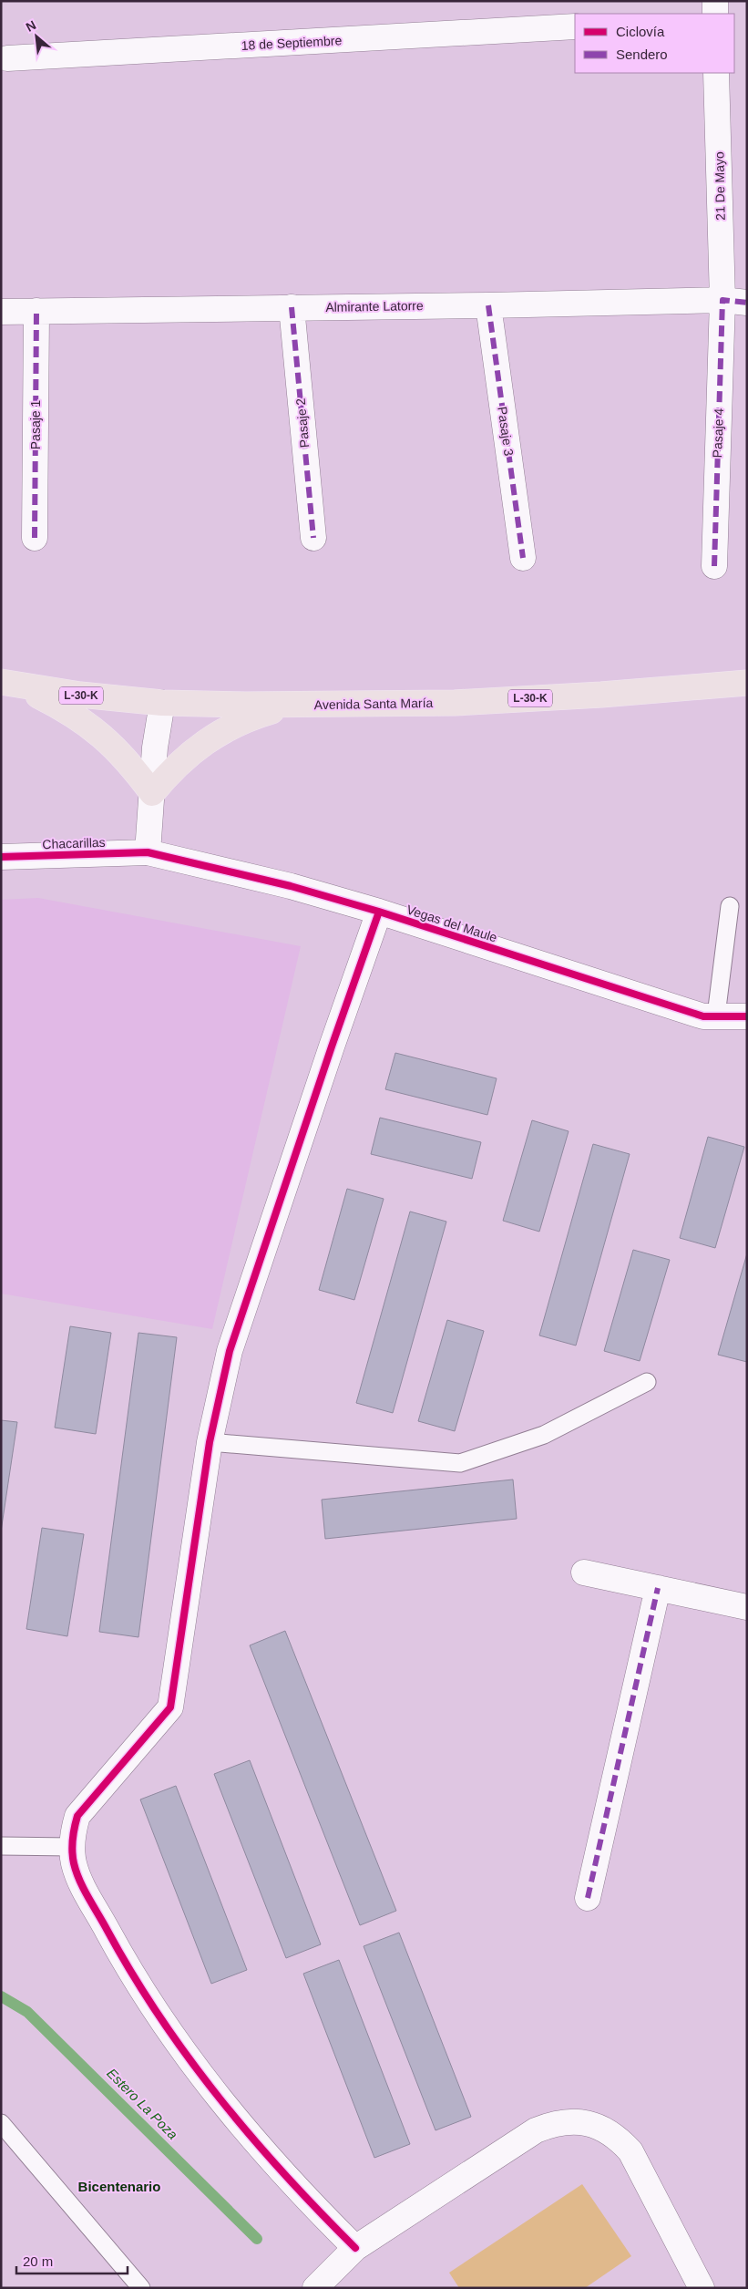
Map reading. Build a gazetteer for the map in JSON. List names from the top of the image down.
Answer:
{
  "streets": {
    "main road": ["L-30-K", "Avenida Santa María"],
    "street": [
      "18 de Septiembre",
      "21 De Mayo",
      "Almirante Latorre",
      "Pasaje 2",
      "Pasaje 1",
      "Pasaje 3",
      "Pasaje 4",
      "Chacarillas",
      "Vegas del Maule"
    ]
  },
  "crossings": [
    ["21 De Mayo", "Almirante Latorre"],
    ["21 De Mayo", "Pasaje 4"],
    ["Almirante Latorre", "Pasaje 2"],
    ["Almirante Latorre", "Pasaje 1"],
    ["Almirante Latorre", "Pasaje 3"],
    ["Almirante Latorre", "Pasaje 4"],
    ["Chacarillas", "Vegas del Maule"]
  ],
  "districts": ["Bicentenario"],
  "water": ["Estero La Poza"],
  "legend": ["Ciclovía", "Sendero"],
  "scale_bar": "20 m",
  "north": "top left"
}
